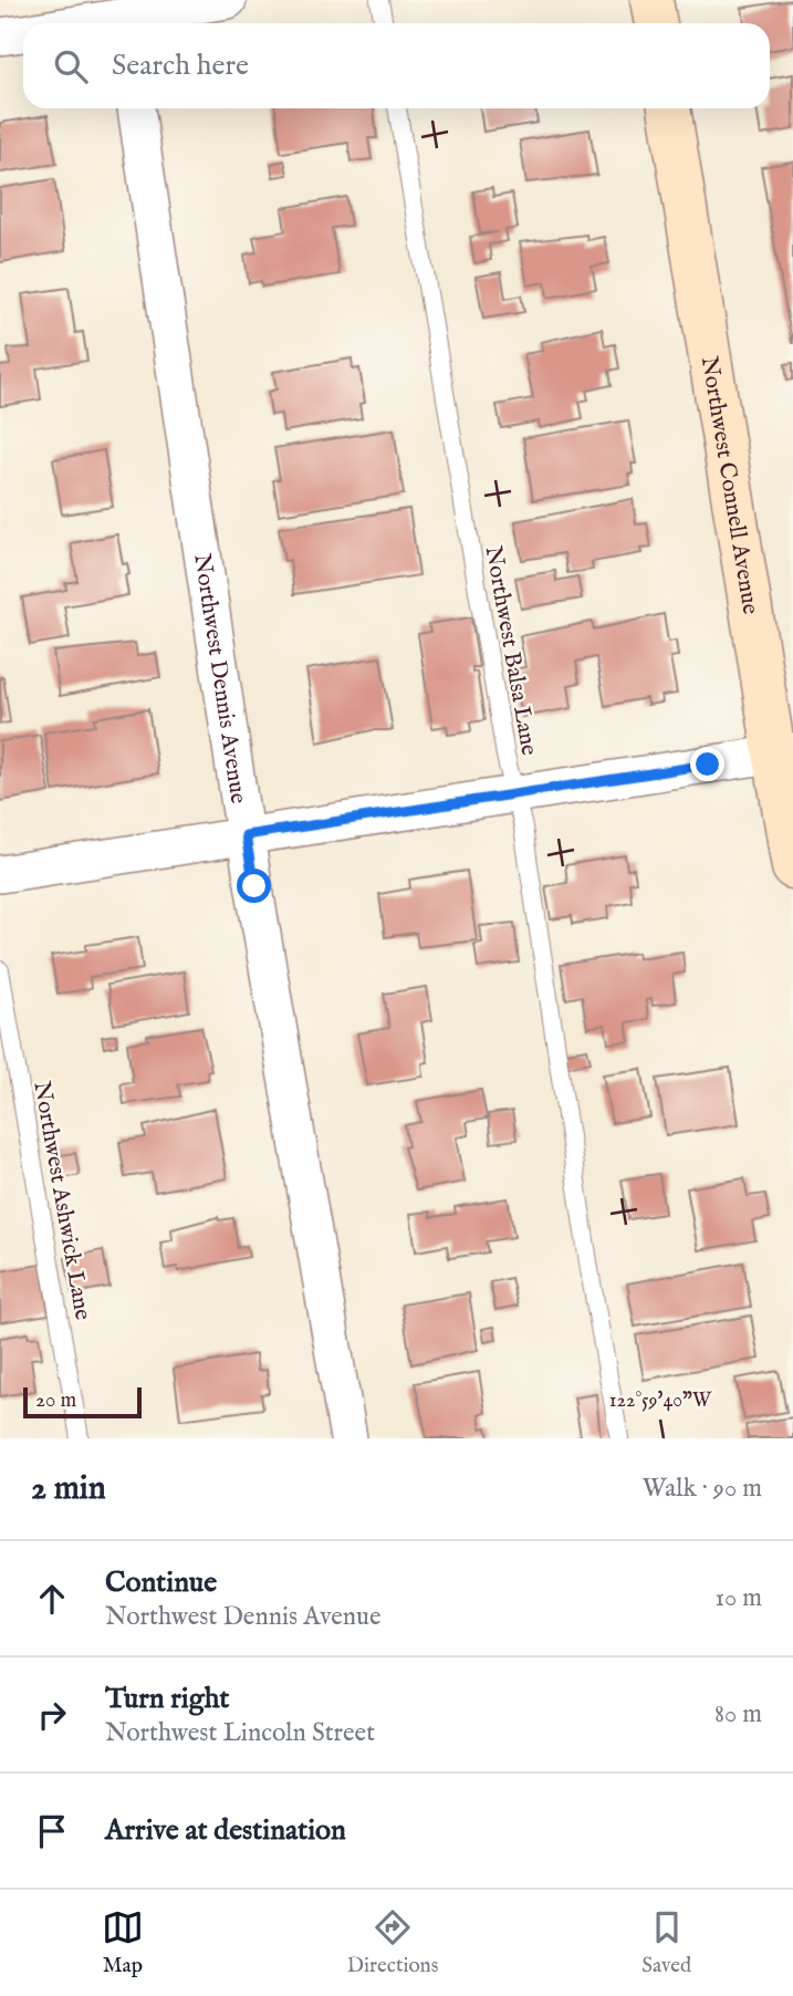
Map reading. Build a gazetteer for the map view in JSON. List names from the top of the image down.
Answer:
{
  "streets": {
    "street": ["Northwest Connell Avenue", "Northwest Dennis Avenue"],
    "lane": ["Northwest Balsa Lane", "Northwest Ashwick Lane"]
  },
  "scale_bar": "20 m",
  "page": {
    "search": "Search here",
    "scale": "20 m",
    "heading": ["2 min", "Walk · 90 m"],
    "list": [
      ["Continue", "Northwest Dennis Avenue", "10 m"],
      ["Turn right", "Northwest Lincoln Street", "80 m"],
      "Arrive at destination"
    ],
    "nav": ["Map", "Directions", "Saved"]
  },
  "coordinates": ["122°59'40\"W"]
}
